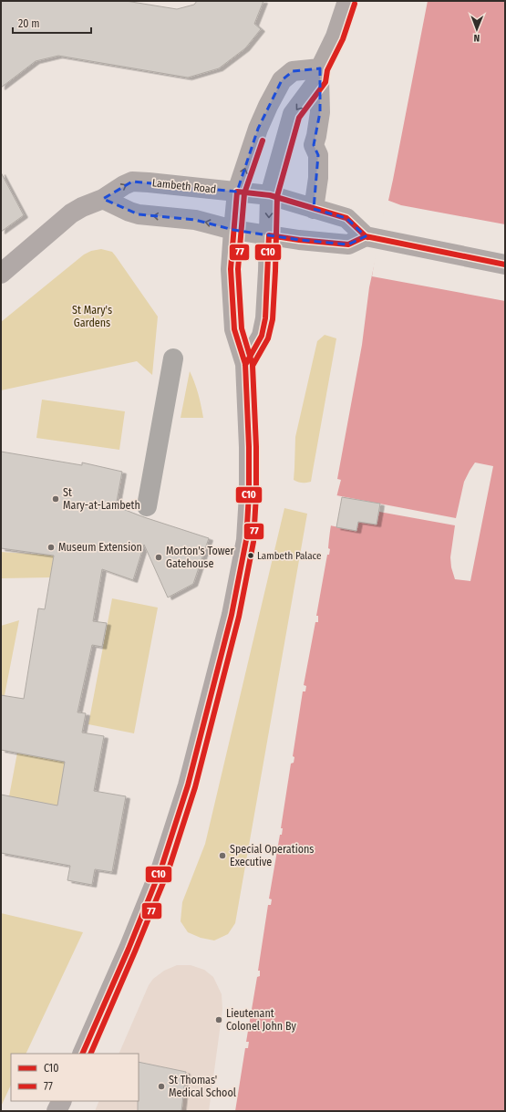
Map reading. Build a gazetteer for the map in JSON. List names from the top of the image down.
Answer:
{
  "streets": {
    "main road": ["Lambeth Road"]
  },
  "parks": ["St Mary's Gardens"],
  "places": [
    "St Mary-at-Lambeth",
    "Museum Extension",
    "Lambeth Palace",
    "Morton's Tower Gatehouse",
    "Special Operations Executive",
    "Lieutenant Colonel John By",
    "St Thomas' Medical School"
  ],
  "lines": ["transit line 77", "transit line C10"],
  "legend": ["C10", "77"],
  "scale_bar": "20 m",
  "north": "bottom"
}
